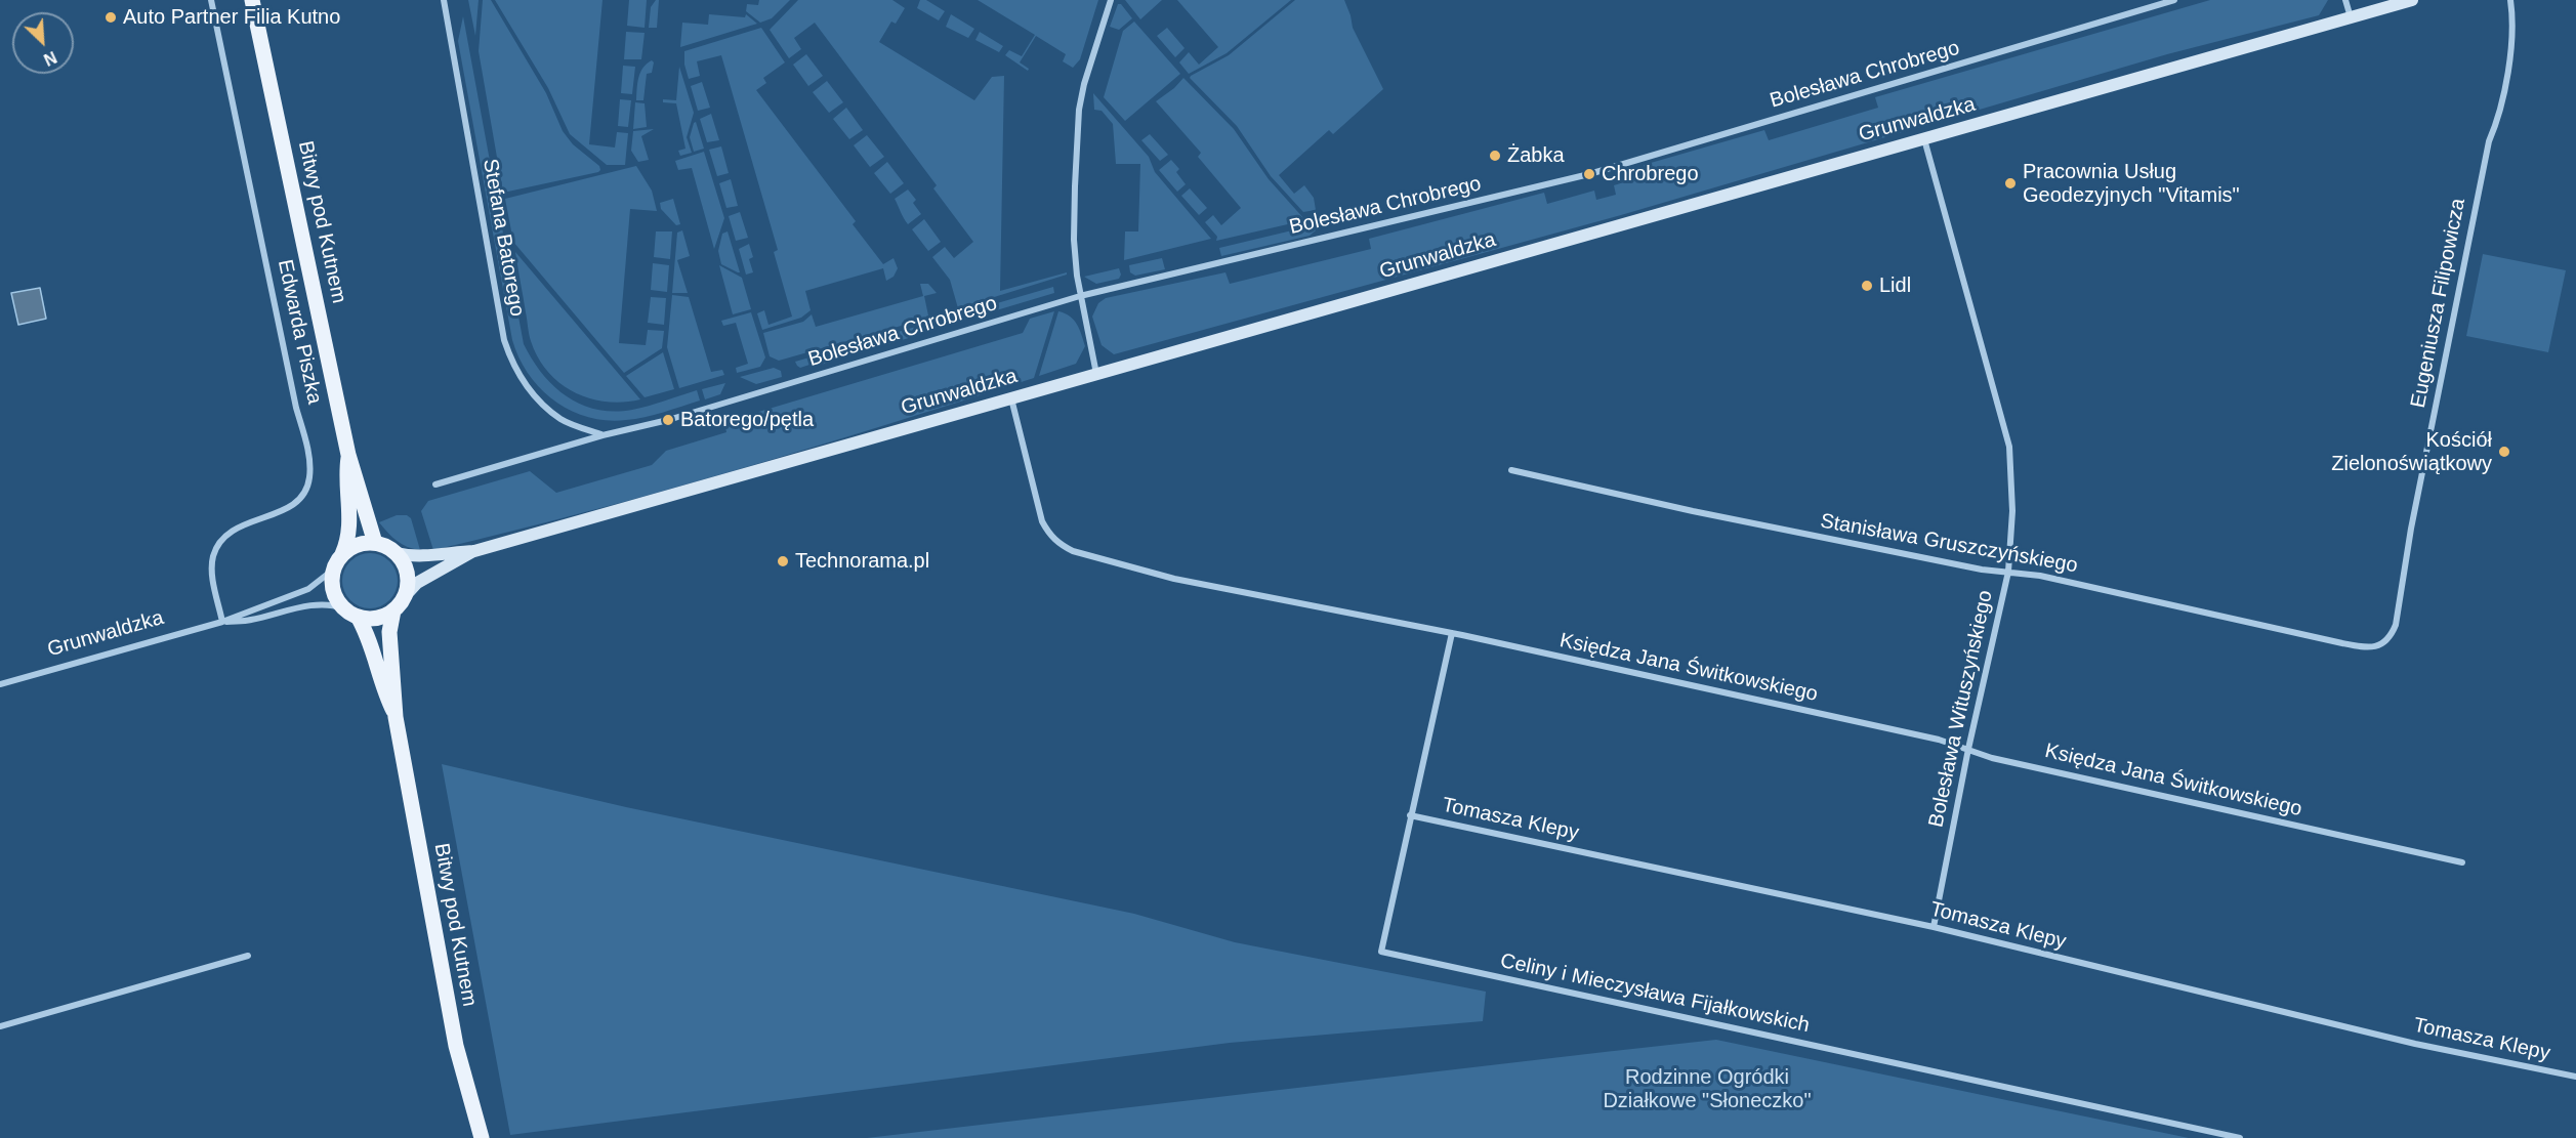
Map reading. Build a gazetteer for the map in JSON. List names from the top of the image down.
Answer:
{
  "streets": {
    "main road": ["Bitwy pod Kutnem"],
    "street": [
      "Bolesława Chrobrego",
      "Grunwaldzka",
      "Stefana Batorego",
      "Eugeniusza Filipowicza",
      "Edwarda Piszka",
      "Stanisława Gruszczyńskiego",
      "Księdza Jana Świtkowskiego",
      "Bolesława Wituszyńskiego",
      "Tomasza Klepy",
      "Celiny i Mieczysława Fijałkowskich"
    ]
  },
  "crossings": [
    ["Bolesława Chrobrego", "Stefana Batorego"],
    ["Grunwaldzka", "Bitwy pod Kutnem"],
    ["Grunwaldzka", "Edwarda Piszka"],
    ["Grunwaldzka", "Księdza Jana Świtkowskiego"],
    ["Grunwaldzka", "Bolesława Wituszyńskiego"],
    ["Eugeniusza Filipowicza", "Stanisława Gruszczyńskiego"],
    ["Stanisława Gruszczyńskiego", "Bolesława Wituszyńskiego"],
    ["Księdza Jana Świtkowskiego", "Bolesława Wituszyńskiego"],
    ["Księdza Jana Świtkowskiego", "Celiny i Mieczysława Fijałkowskich"],
    ["Bolesława Wituszyńskiego", "Tomasza Klepy"],
    ["Tomasza Klepy", "Celiny i Mieczysława Fijałkowskich"]
  ],
  "parks": ["Rodzinne Ogródki Działkowe \"Słoneczko\""],
  "places": [
    "Auto Partner Filia Kutno",
    "Żabka",
    "Chrobrego",
    "Pracownia Usług Geodezyjnych \"Vitamis\"",
    "Lidl",
    "Batorego/pętla",
    "Kościół Zielonoświątkowy",
    "Technorama.pl"
  ],
  "north": "bottom right"
}
